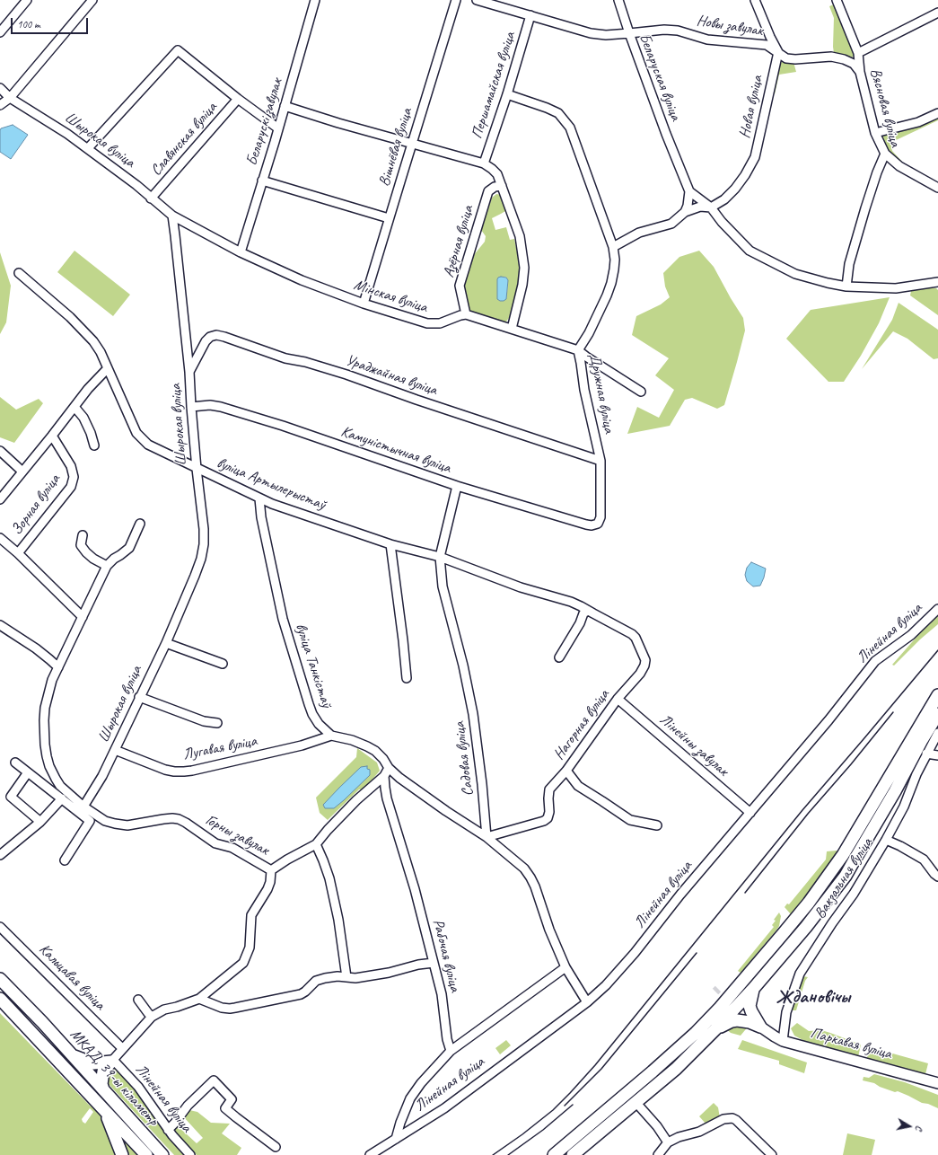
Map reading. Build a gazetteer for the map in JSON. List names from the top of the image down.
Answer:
{
  "streets": {
    "highway": ["МКАД, 39-ы кіламетр"],
    "main road": ["Паркавая вуліца"],
    "street": [
      "Новы завулак",
      "Беларуская вуліца",
      "Першамайская вуліца",
      "Новая вуліца",
      "Вясновая вуліца",
      "Беларускі завулак",
      "Славянская вуліца",
      "Шырокая вуліца",
      "Вішнёвая вуліца",
      "Азёрная вуліца",
      "Мінская вуліца",
      "Ураджайная вуліца",
      "Дружная вуліца",
      "Камуністычная вуліца",
      "вуліца Артылерыстаў",
      "Зорная вуліца",
      "Лінейная вуліца",
      "вуліца Танкістаў",
      "Нагорная вуліца",
      "Лінейны завулак",
      "Лугавая вуліца",
      "Садовая вуліца",
      "Горны завулак",
      "Вакзальная вуліца",
      "Рабочая вуліца",
      "Кальцавая вуліца"
    ]
  },
  "crossings": [
    ["Новы завулак", "Беларуская вуліца"],
    ["Новы завулак", "Новая вуліца"],
    ["Новы завулак", "Вясновая вуліца"],
    ["Беларуская вуліца", "Першамайская вуліца"],
    ["Першамайская вуліца", "Дружная вуліца"],
    ["Беларускі завулак", "Мінская вуліца"],
    ["Славянская вуліца", "Шырокая вуліца"],
    ["Шырокая вуліца", "Мінская вуліца"],
    ["Шырокая вуліца", "Ураджайная вуліца"],
    ["Шырокая вуліца", "Камуністычная вуліца"],
    ["Шырокая вуліца", "вуліца Артылерыстаў"],
    ["Шырокая вуліца", "Лугавая вуліца"],
    ["Шырокая вуліца", "Горны завулак"],
    ["Вішнёвая вуліца", "Мінская вуліца"],
    ["Азёрная вуліца", "Мінская вуліца"],
    ["Ураджайная вуліца", "Дружная вуліца"],
    ["Дружная вуліца", "Камуністычная вуліца"],
    ["Камуністычная вуліца", "Садовая вуліца"],
    ["вуліца Артылерыстаў", "Зорная вуліца"],
    ["вуліца Артылерыстаў", "вуліца Танкістаў"],
    ["вуліца Артылерыстаў", "Нагорная вуліца"],
    ["вуліца Артылерыстаў", "Садовая вуліца"],
    ["Лінейная вуліца", "Лінейны завулак"],
    ["Лінейная вуліца", "Горны завулак"],
    ["Лінейная вуліца", "Рабочая вуліца"],
    ["вуліца Танкістаў", "Нагорная вуліца"],
    ["вуліца Танкістаў", "Лугавая вуліца"],
    ["вуліца Танкістаў", "Садовая вуліца"],
    ["Нагорная вуліца", "Лінейны завулак"],
    ["Нагорная вуліца", "Садовая вуліца"],
    ["Горны завулак", "Рабочая вуліца"],
    ["Горны завулак", "Кальцавая вуліца"],
    ["Вакзальная вуліца", "Паркавая вуліца"]
  ],
  "districts": ["Ждановічы"],
  "scale_bar": "100 m",
  "north": "right"
}
